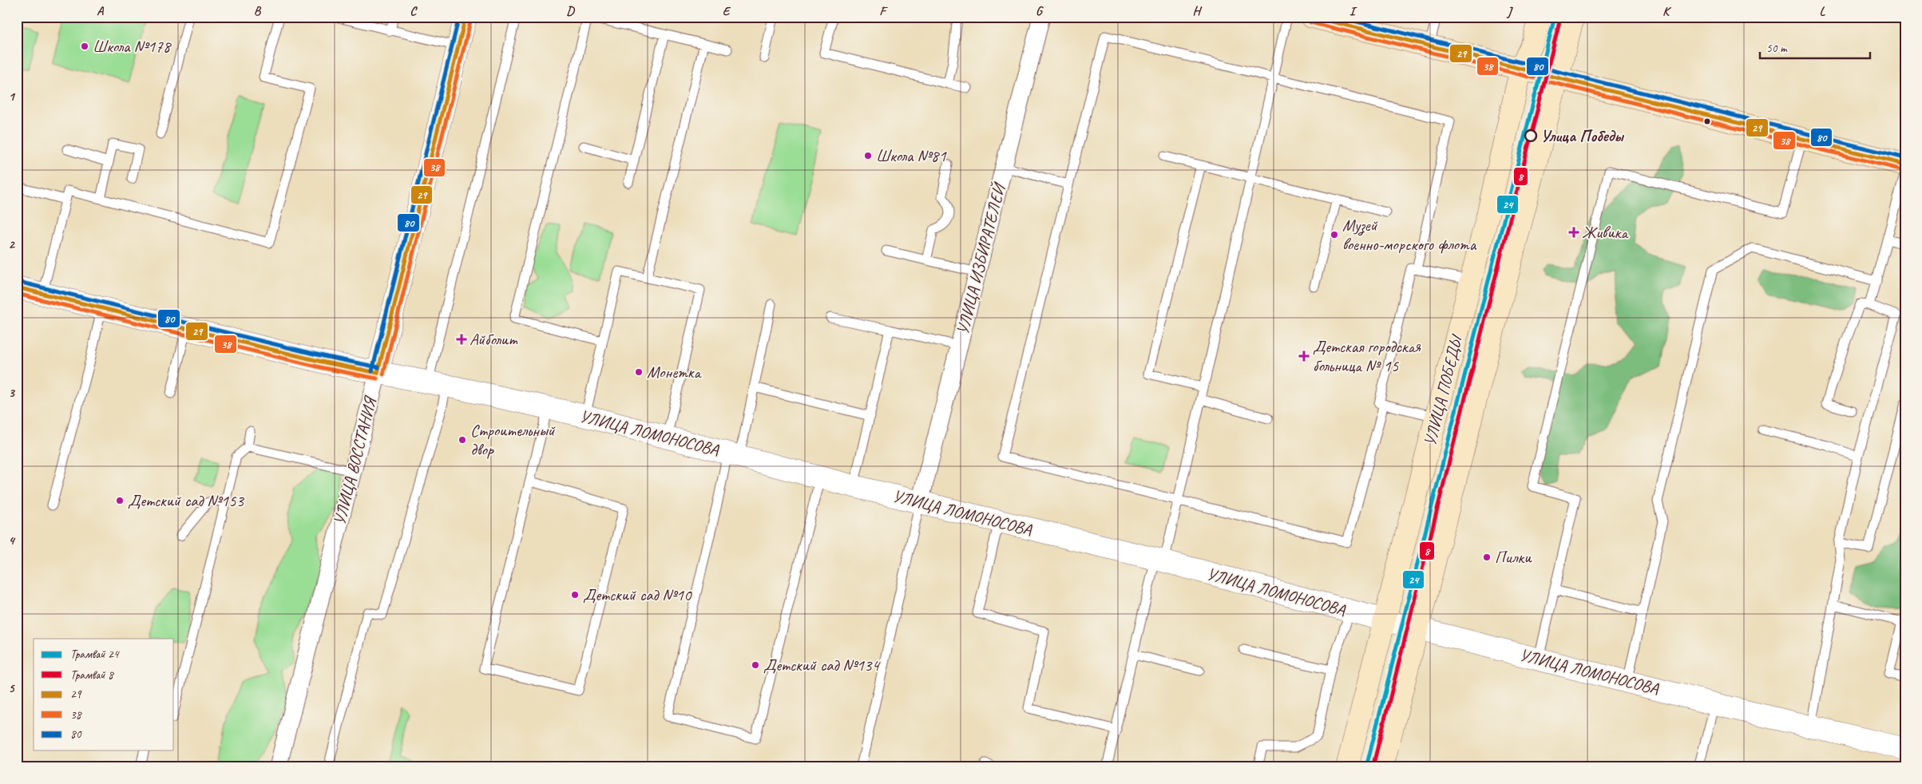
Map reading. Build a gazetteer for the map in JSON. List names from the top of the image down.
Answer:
{
  "streets": {
    "main road": ["УЛИЦА ПОБЕДЫ"],
    "street": ["УЛИЦА ИЗБИРАТЕЛЕЙ", "УЛИЦА ЛОМОНОСОВА", "УЛИЦА ВОССТАНИЯ"]
  },
  "crossings": [
    ["УЛИЦА ИЗБИРАТЕЛЕЙ", "УЛИЦА ЛОМОНОСОВА"],
    ["УЛИЦА ПОБЕДЫ", "УЛИЦА ЛОМОНОСОВА"],
    ["УЛИЦА ЛОМОНОСОВА", "УЛИЦА ВОССТАНИЯ"]
  ],
  "places": {
    "other": [
      "Школа №178",
      "Улица Победы",
      "Школа №81",
      "Музей военно-морского флота",
      "Монетка",
      "Строительный двор",
      "Детский сад №153",
      "Пилки",
      "Детский сад №10",
      "Детский сад №134"
    ],
    "health": ["Живика", "Айболит", "Детская городская больница № 15"]
  },
  "lines": [
    "tram line 24",
    "transit line 29",
    "transit line 80",
    "tram line 8",
    "transit line 38"
  ],
  "legend": [
    "Трамвай 24",
    "Трамвай 8",
    "29",
    "38",
    "80"
  ],
  "scale_bar": "50 m",
  "grid": {
    "columns": [
      "A",
      "B",
      "C",
      "D",
      "E",
      "F",
      "G",
      "H",
      "I",
      "J",
      "K",
      "L"
    ],
    "rows": [
      "1",
      "2",
      "3",
      "4",
      "5"
    ]
  }
}
